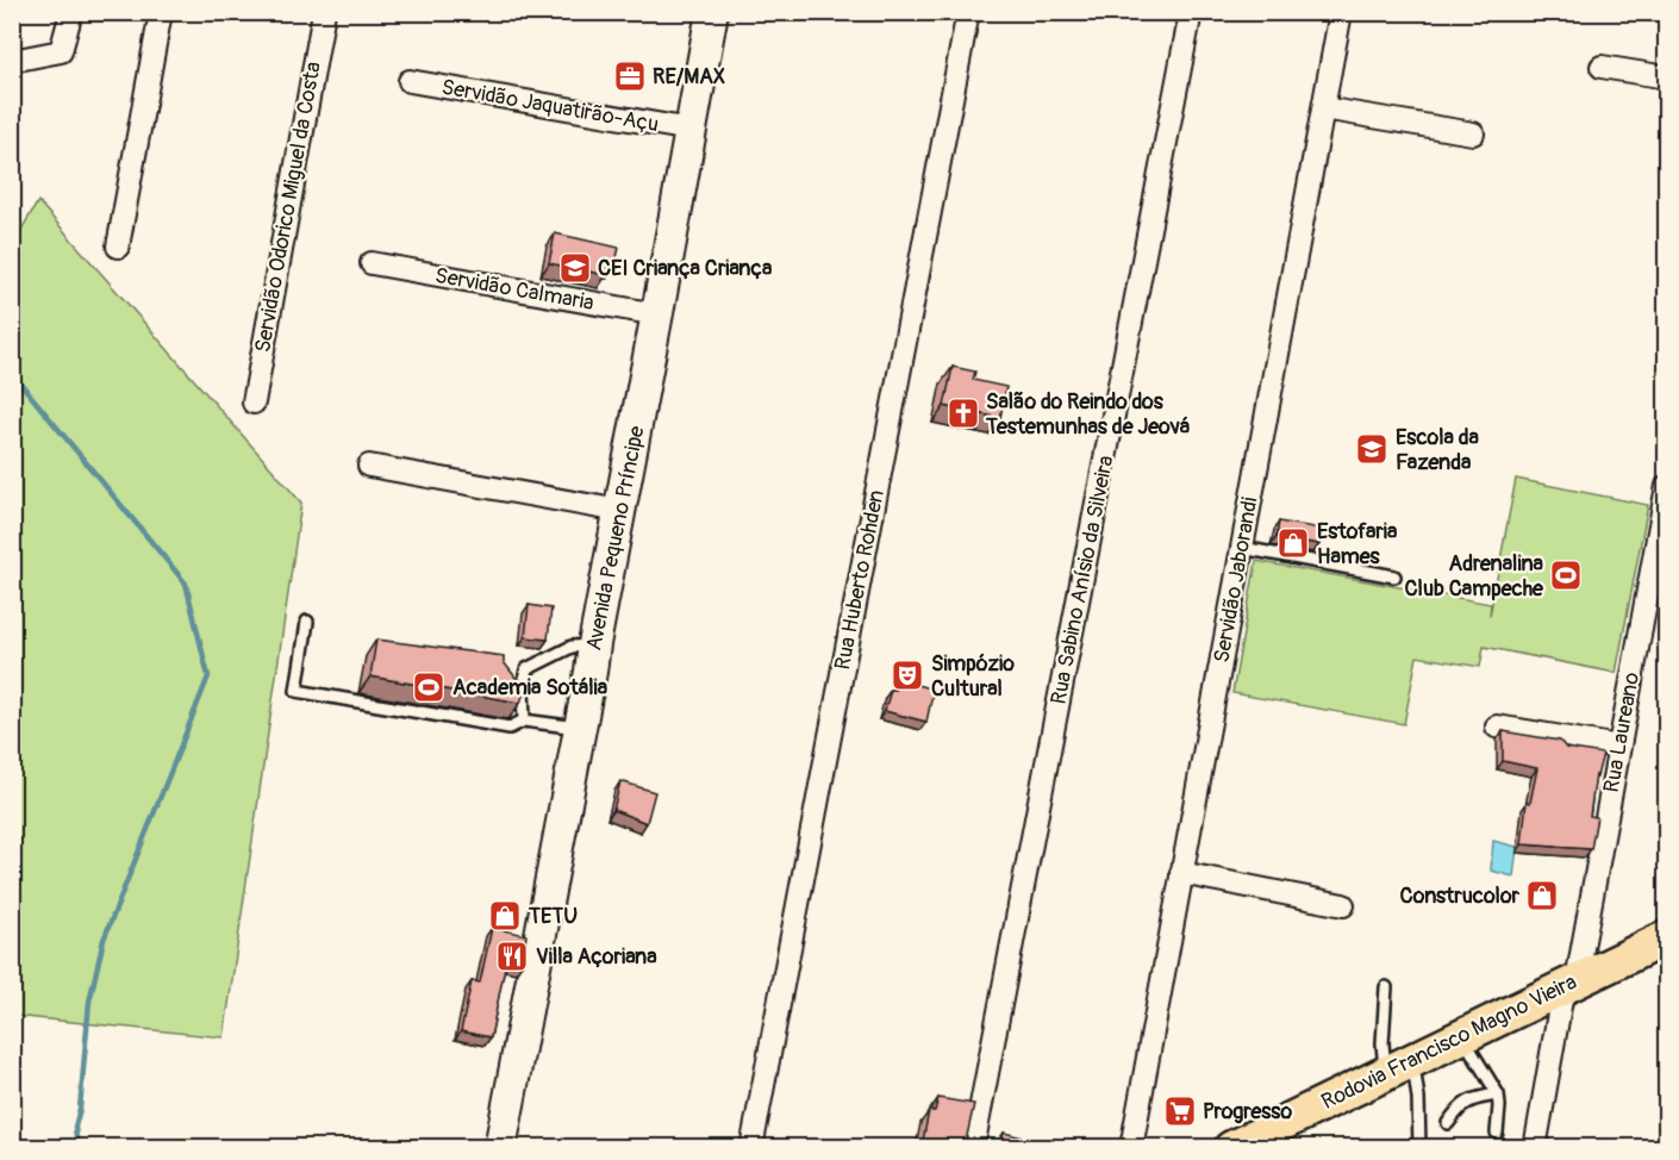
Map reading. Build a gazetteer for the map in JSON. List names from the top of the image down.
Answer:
{
  "streets": {
    "main road": ["Avenida Pequeno Príncipe", "Rodovia Francisco Magno Vieira"],
    "street": [
      "Servidão Jaquatirão-Açu",
      "Servidão Odorico Miguel da Costa",
      "Servidão Calmaria",
      "Rua Huberto Rohden",
      "Rua Sabino Anísio da Silveira",
      "Servidão Jaborandi",
      "Rua Laureano"
    ]
  },
  "crossings": [
    ["Servidão Jaquatirão-Açu", "Avenida Pequeno Príncipe"],
    ["Servidão Calmaria", "Avenida Pequeno Príncipe"],
    ["Rua Laureano", "Rodovia Francisco Magno Vieira"]
  ],
  "places": {
    "office": ["RE/MAX"],
    "school or university": ["CEI Criança Criança", "Escola da Fazenda"],
    "church": ["Salão do Reindo dos Testemunhas de Jeová"],
    "shop": ["Estofaria Hames", "Construcolor", "TETU"],
    "sports": ["Adrenalina Club Campeche", "Academia Sotália"],
    "theatre": ["Simpózio Cultural"],
    "restaurant": ["Villa Açoriana"],
    "supermarket": ["Progresso"]
  }
}
